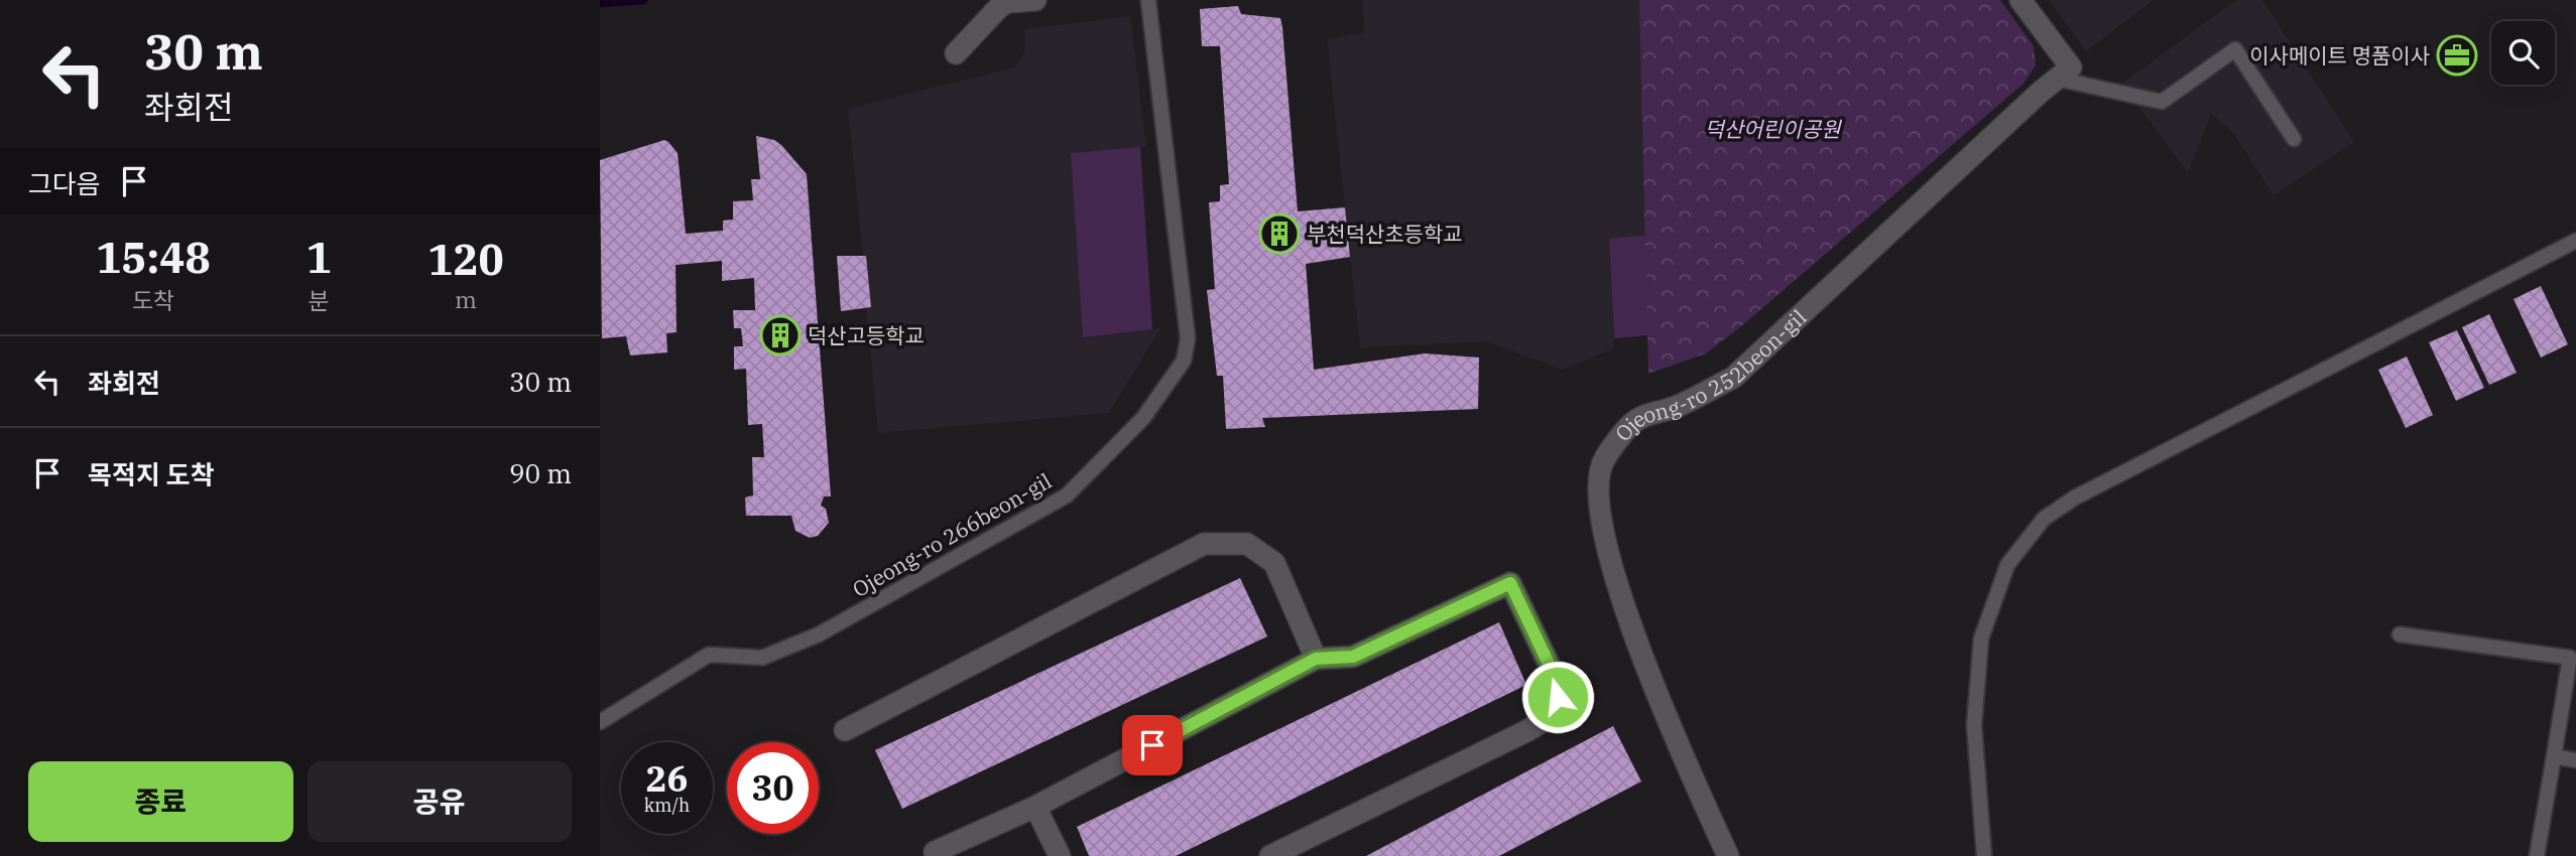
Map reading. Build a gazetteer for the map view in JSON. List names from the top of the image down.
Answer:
{
  "streets": {
    "street": ["Ojeong-ro 252beon-gil"],
    "lane": ["Ojeong-ro 266beon-gil"]
  },
  "parks": ["덕산어린이공원"],
  "places": {
    "office": ["이사메이트 명품이사"],
    "building": ["부천덕산초등학교", "덕산고등학교"]
  },
  "page": {
    "turn": ["30 m", "좌회전"],
    "then": "그다음",
    "eta": [
      "15:48",
      "도착",
      "1",
      "분",
      "120",
      "m"
    ],
    "list": [
      {
        "name": "좌회전",
        "value": "30 m"
      },
      {
        "name": "목적지 도착",
        "value": "90 m"
      }
    ],
    "speed": "26 km/h",
    "limit": "30",
    "buttons": ["종료", "공유"]
  }
}
